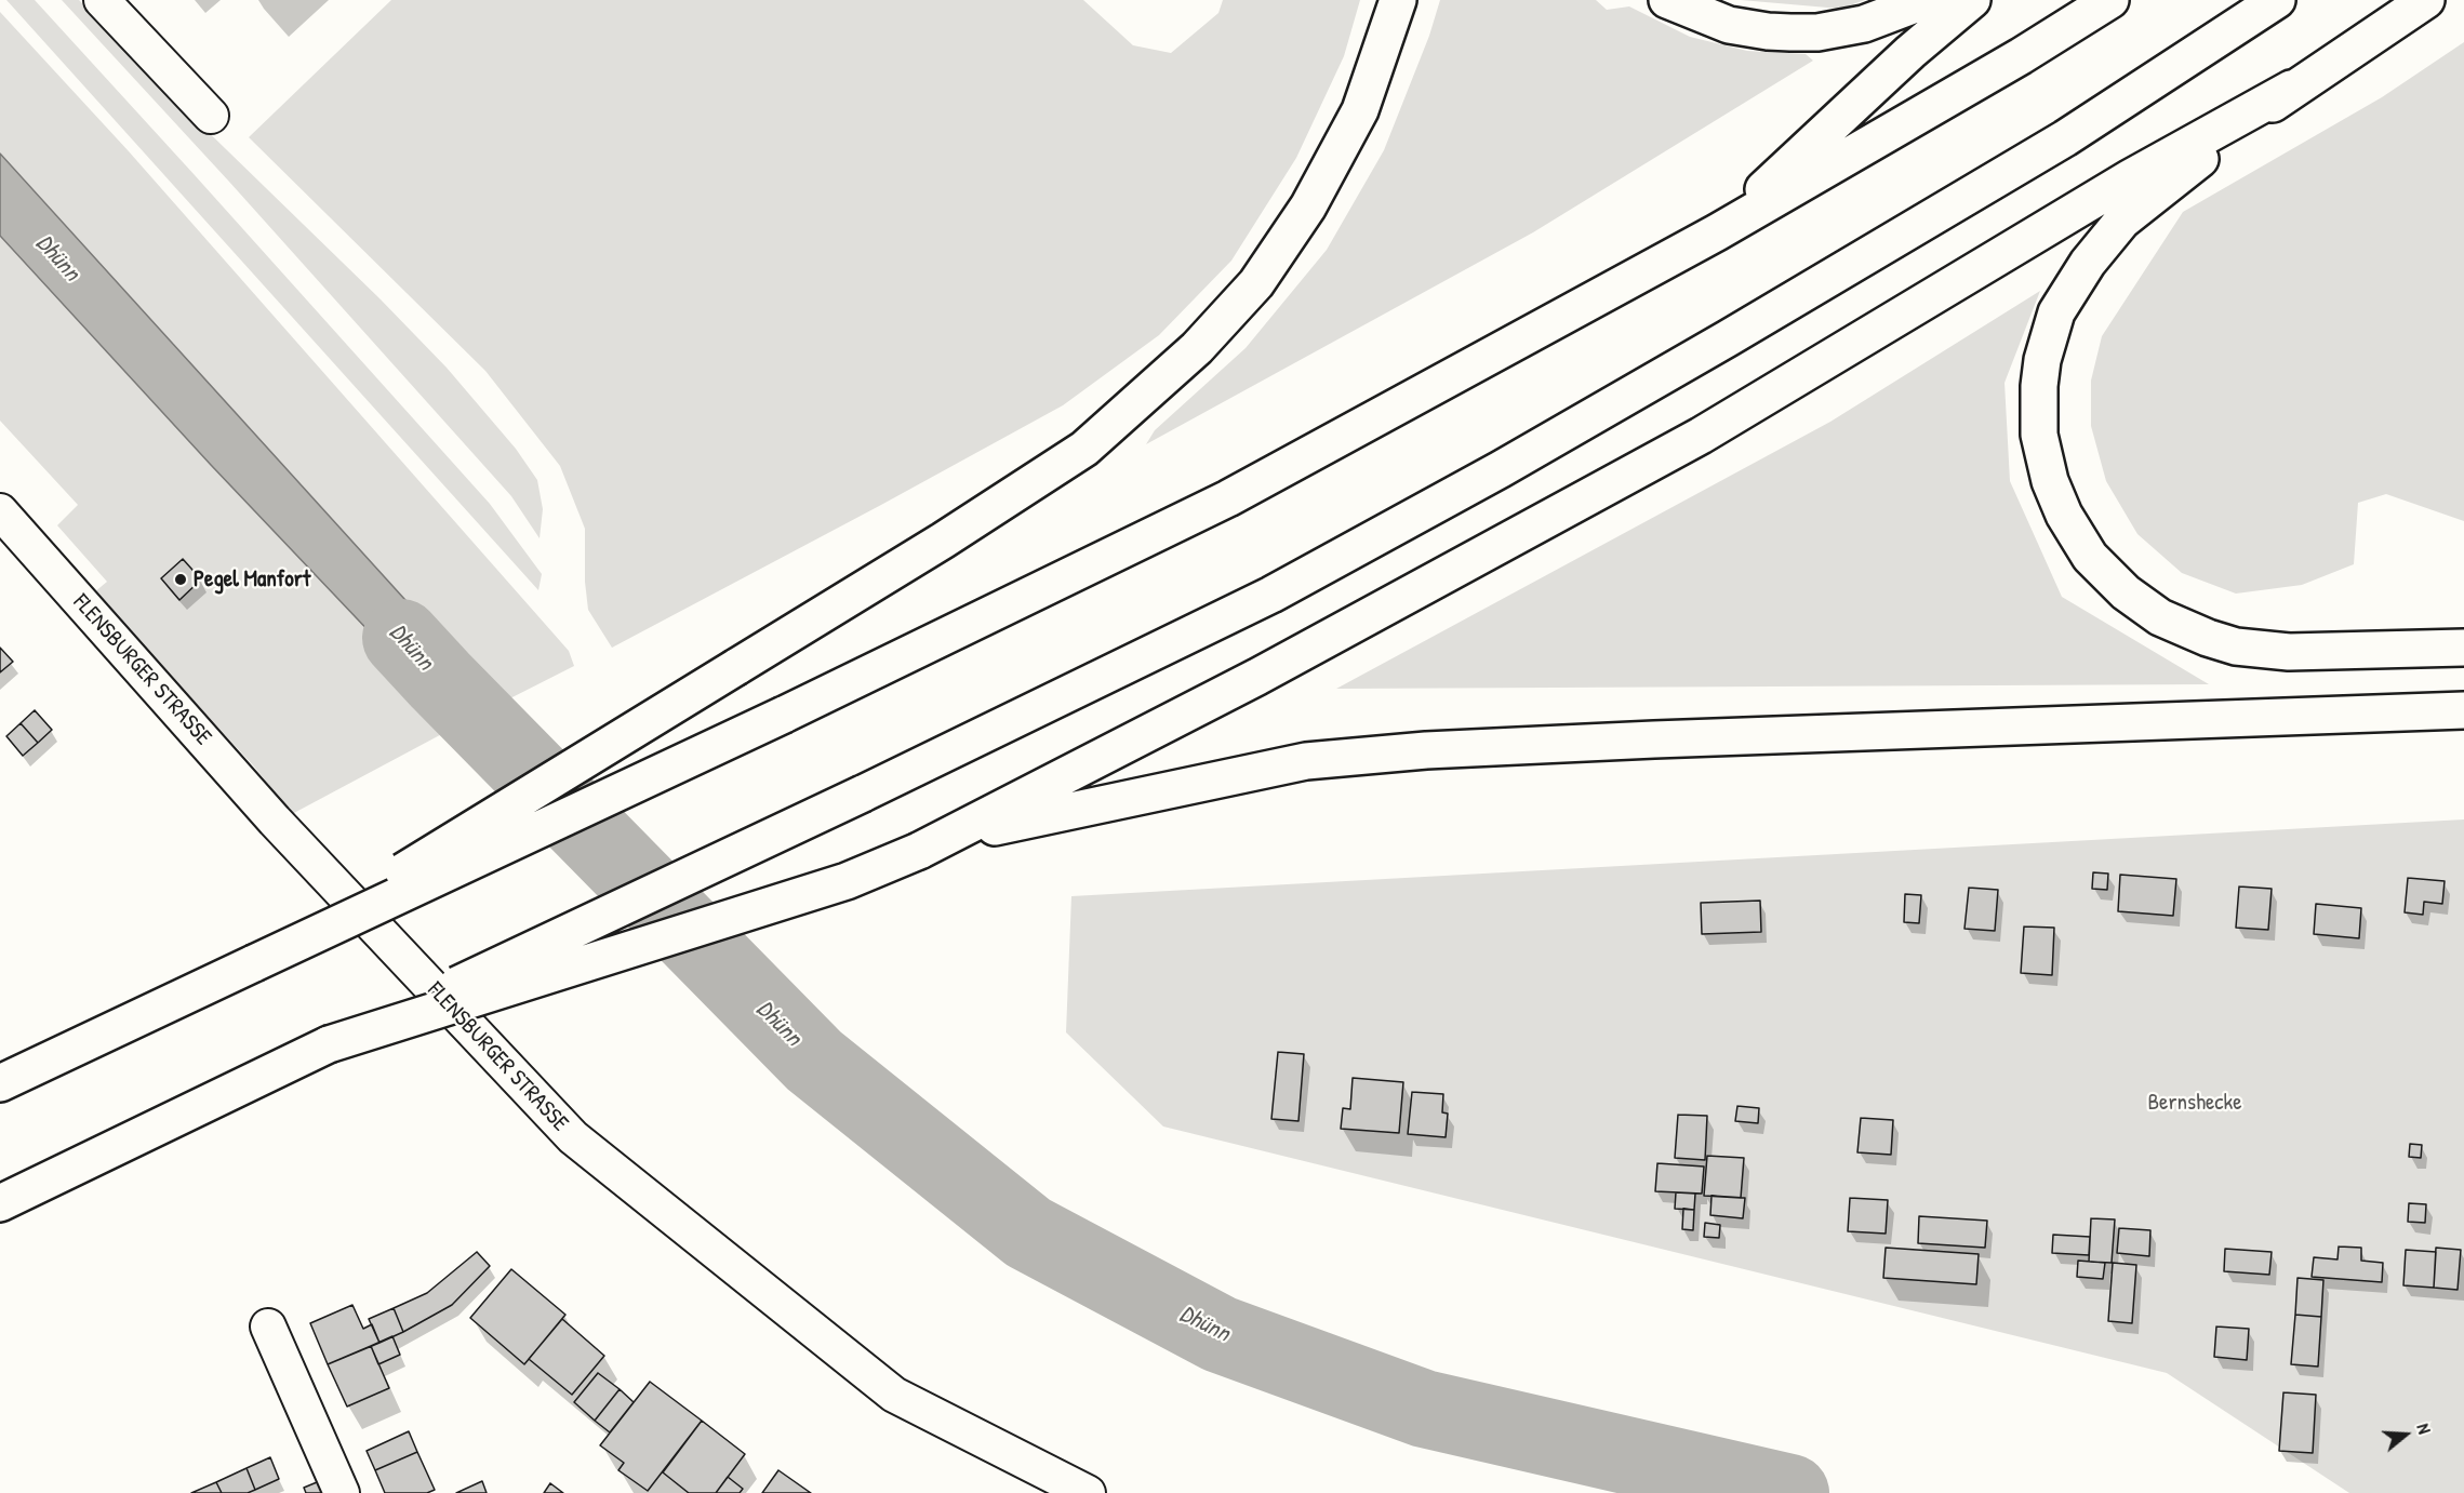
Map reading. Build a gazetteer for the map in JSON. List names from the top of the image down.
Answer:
{
  "streets": {
    "street": ["FLENSBURGER STRASSE"]
  },
  "water": ["Dhünn"],
  "parks": ["Bernshecke"],
  "places": ["Pegel Manfort"],
  "north": "right"
}
